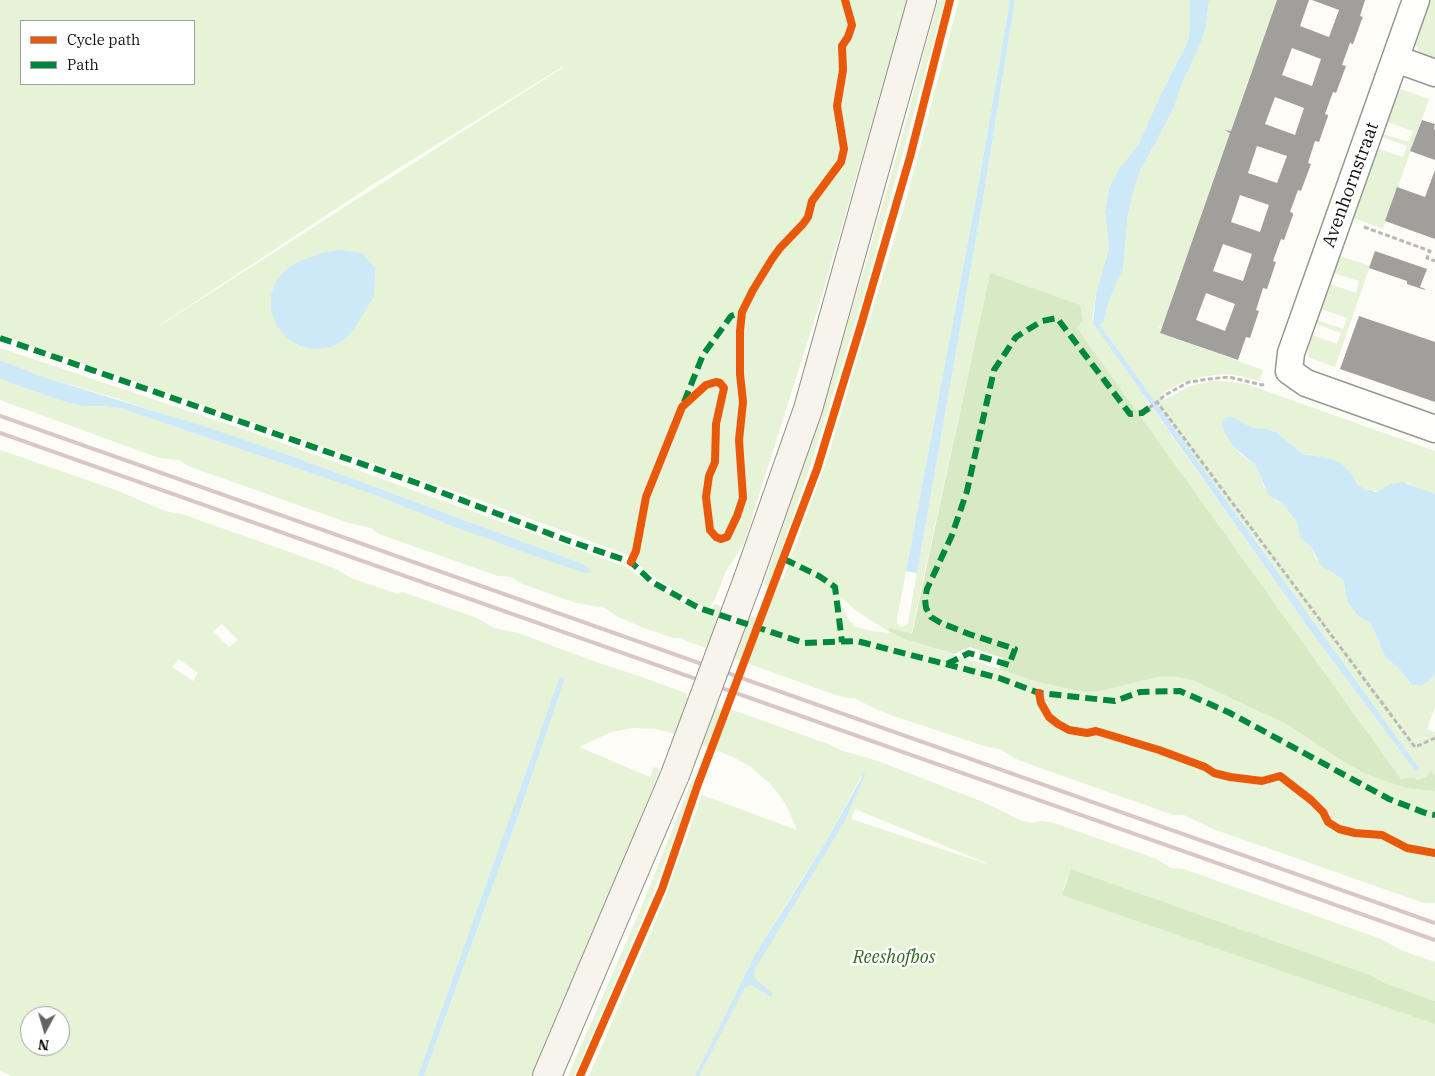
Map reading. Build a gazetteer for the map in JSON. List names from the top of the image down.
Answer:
{
  "streets": {
    "street": ["Avenhornstraat"]
  },
  "parks": ["Reeshofbos"],
  "legend": ["Cycle path", "Path"],
  "north": "bottom"
}
